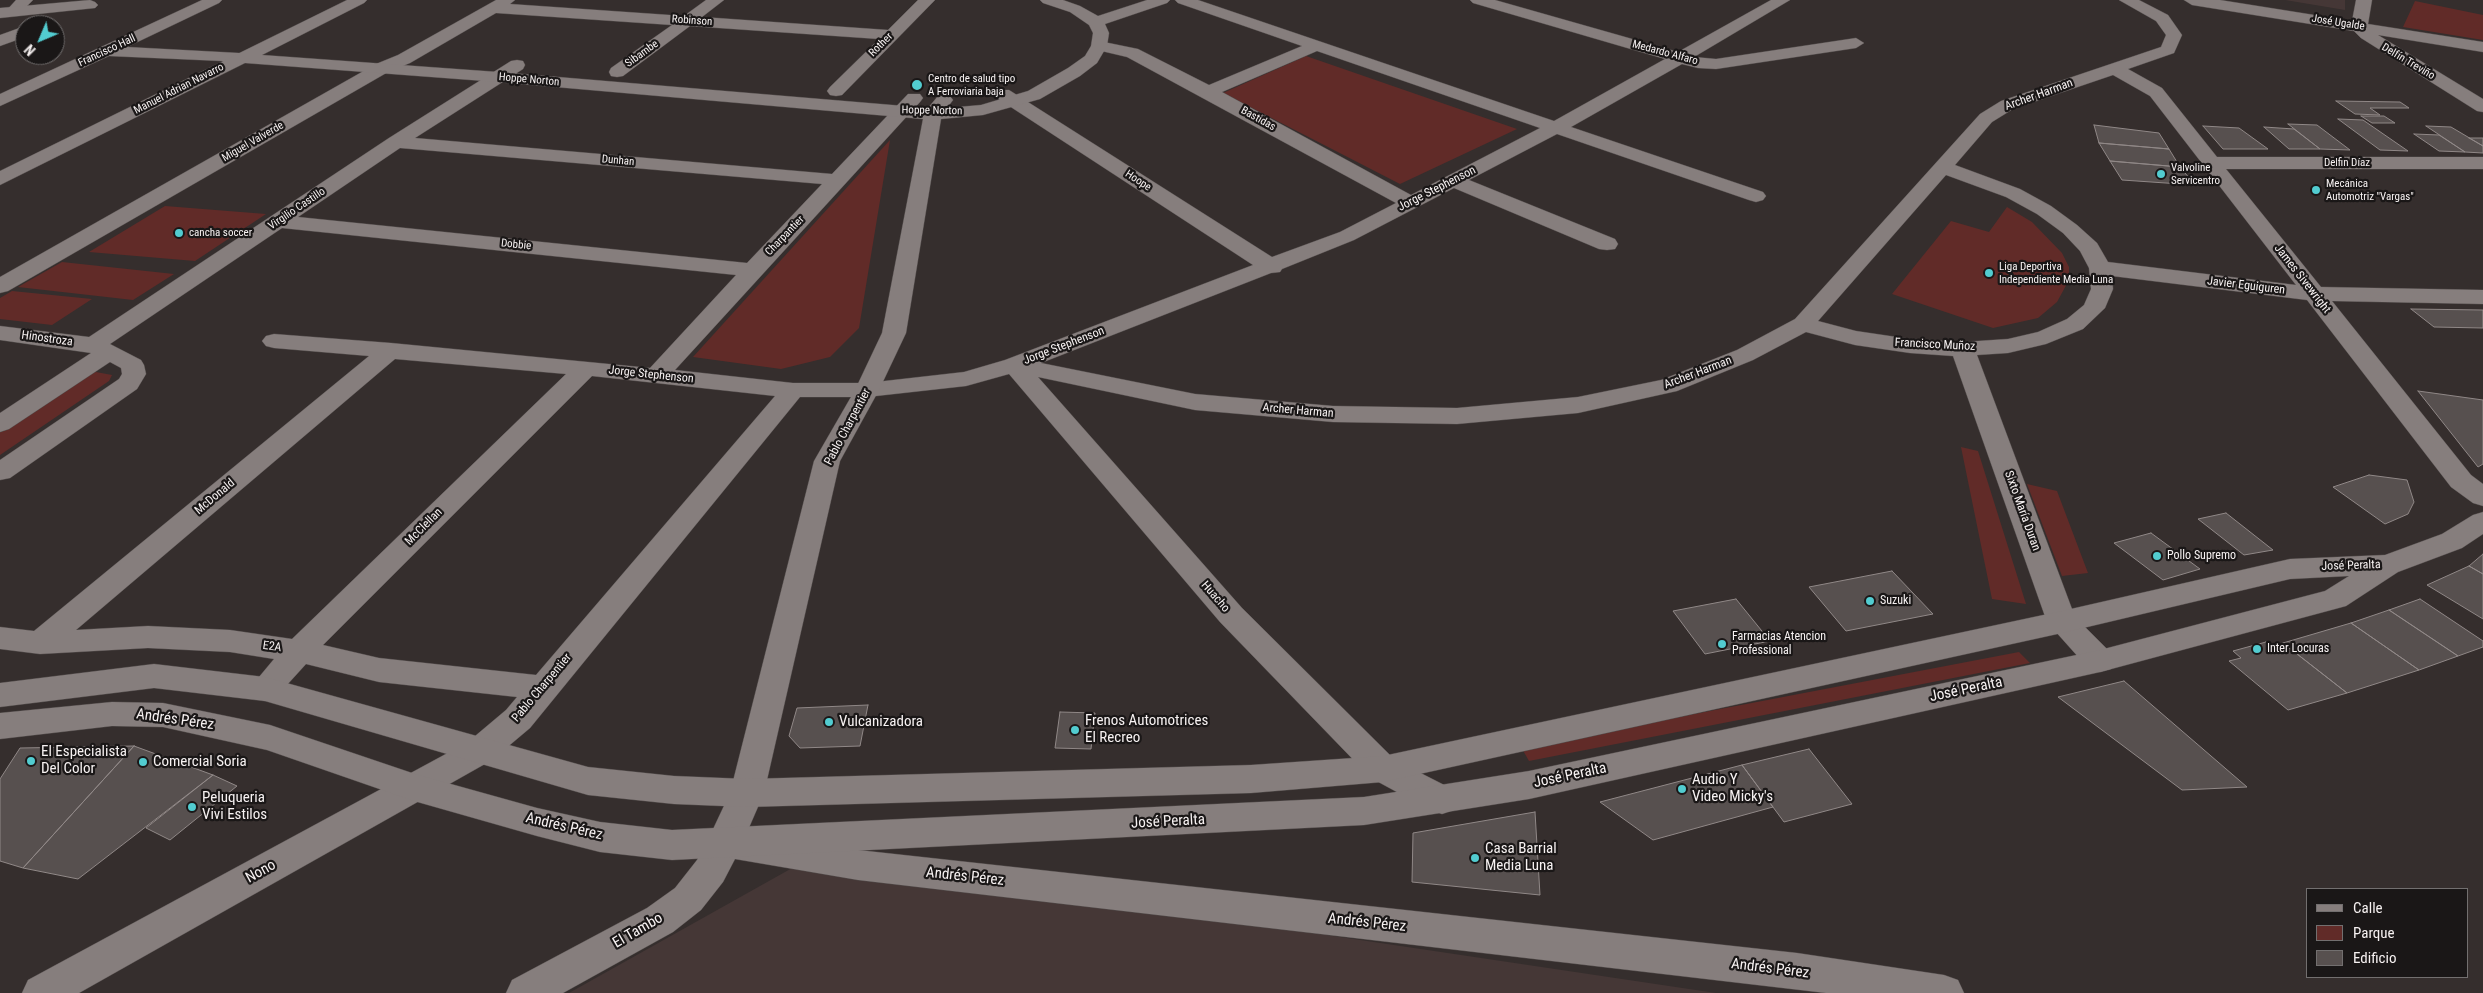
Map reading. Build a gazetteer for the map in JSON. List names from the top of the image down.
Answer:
{
  "streets": {
    "street": [
      "Robinson",
      "José Ugalde",
      "Rother",
      "Francisco Hall",
      "Medardo Alfaro",
      "Sibambe",
      "Delfín Treviño",
      "Hoppe Norton",
      "Manuel Adrian Navarro",
      "Archer Harman",
      "Bastidas",
      "Miguel Valverde",
      "Dunhan",
      "Delfin Díaz",
      "Hoope",
      "Jorge Stephenson",
      "Virgilio Castillo",
      "Charpantier",
      "Dobbie",
      "James Sivewright",
      "Javier Eguiguren",
      "Hinostroza",
      "Francisco Muñoz",
      "Pablo Charpentier",
      "McDonald",
      "Sixto María Duran",
      "McClellan",
      "José Peralta",
      "Huacho",
      "E2A",
      "Andrés Pérez",
      "Nono",
      "El Tambo"
    ]
  },
  "crossings": [
    ["Robinson", "Rother"],
    ["Robinson", "Sibambe"],
    ["Robinson", "Miguel Valverde"],
    ["José Ugalde", "Delfín Treviño"],
    ["Rother", "Hoppe Norton"],
    ["Francisco Hall", "Hoppe Norton"],
    ["Medardo Alfaro", "Jorge Stephenson"],
    ["Sibambe", "Hoppe Norton"],
    ["Hoppe Norton", "Manuel Adrian Navarro"],
    ["Hoppe Norton", "Bastidas"],
    ["Hoppe Norton", "Miguel Valverde"],
    ["Hoppe Norton", "Hoope"],
    ["Hoppe Norton", "Virgilio Castillo"],
    ["Hoppe Norton", "Charpantier"],
    ["Hoppe Norton", "Pablo Charpentier"],
    ["Archer Harman", "Jorge Stephenson"],
    ["Archer Harman", "James Sivewright"],
    ["Archer Harman", "Francisco Muñoz"],
    ["Archer Harman", "Huacho"],
    ["Bastidas", "Jorge Stephenson"],
    ["Dunhan", "Virgilio Castillo"],
    ["Dunhan", "Charpantier"],
    ["Delfin Díaz", "James Sivewright"],
    ["Hoope", "Jorge Stephenson"],
    ["Jorge Stephenson", "Charpantier"],
    ["Jorge Stephenson", "Pablo Charpentier"],
    ["Jorge Stephenson", "McDonald"],
    ["Jorge Stephenson", "McClellan"],
    ["Jorge Stephenson", "Huacho"],
    ["Virgilio Castillo", "Dobbie"],
    ["Virgilio Castillo", "Hinostroza"],
    ["Charpantier", "Dobbie"],
    ["James Sivewright", "Javier Eguiguren"],
    ["Javier Eguiguren", "Francisco Muñoz"],
    ["Francisco Muñoz", "Sixto María Duran"],
    ["Pablo Charpentier", "José Peralta"],
    ["Pablo Charpentier", "E2A"],
    ["Pablo Charpentier", "Andrés Pérez"],
    ["Pablo Charpentier", "Nono"],
    ["Pablo Charpentier", "El Tambo"],
    ["McDonald", "E2A"],
    ["Sixto María Duran", "José Peralta"],
    ["McClellan", "E2A"],
    ["José Peralta", "Huacho"],
    ["José Peralta", "Andrés Pérez"],
    ["José Peralta", "El Tambo"],
    ["Andrés Pérez", "Nono"],
    ["Andrés Pérez", "El Tambo"]
  ],
  "places": [
    "Centro de salud tipo A Ferroviaria baja",
    "Valvoline Servicentro",
    "Mecánica Automotriz \"Vargas\"",
    "cancha soccer",
    "Liga Deportiva Independiente Media Luna",
    "Pollo Supremo",
    "Suzuki",
    "Farmacias Atencion Professional",
    "Inter Locuras",
    "Vulcanizadora",
    "Frenos Automotrices El Recreo",
    "El Especialista Del Color",
    "Comercial Soria",
    "Audio Y Video Micky's",
    "Peluqueria Vivi Estilos",
    "Casa Barrial Media Luna"
  ],
  "legend": ["Calle", "Parque", "Edificio"],
  "north": "bottom left"
}
